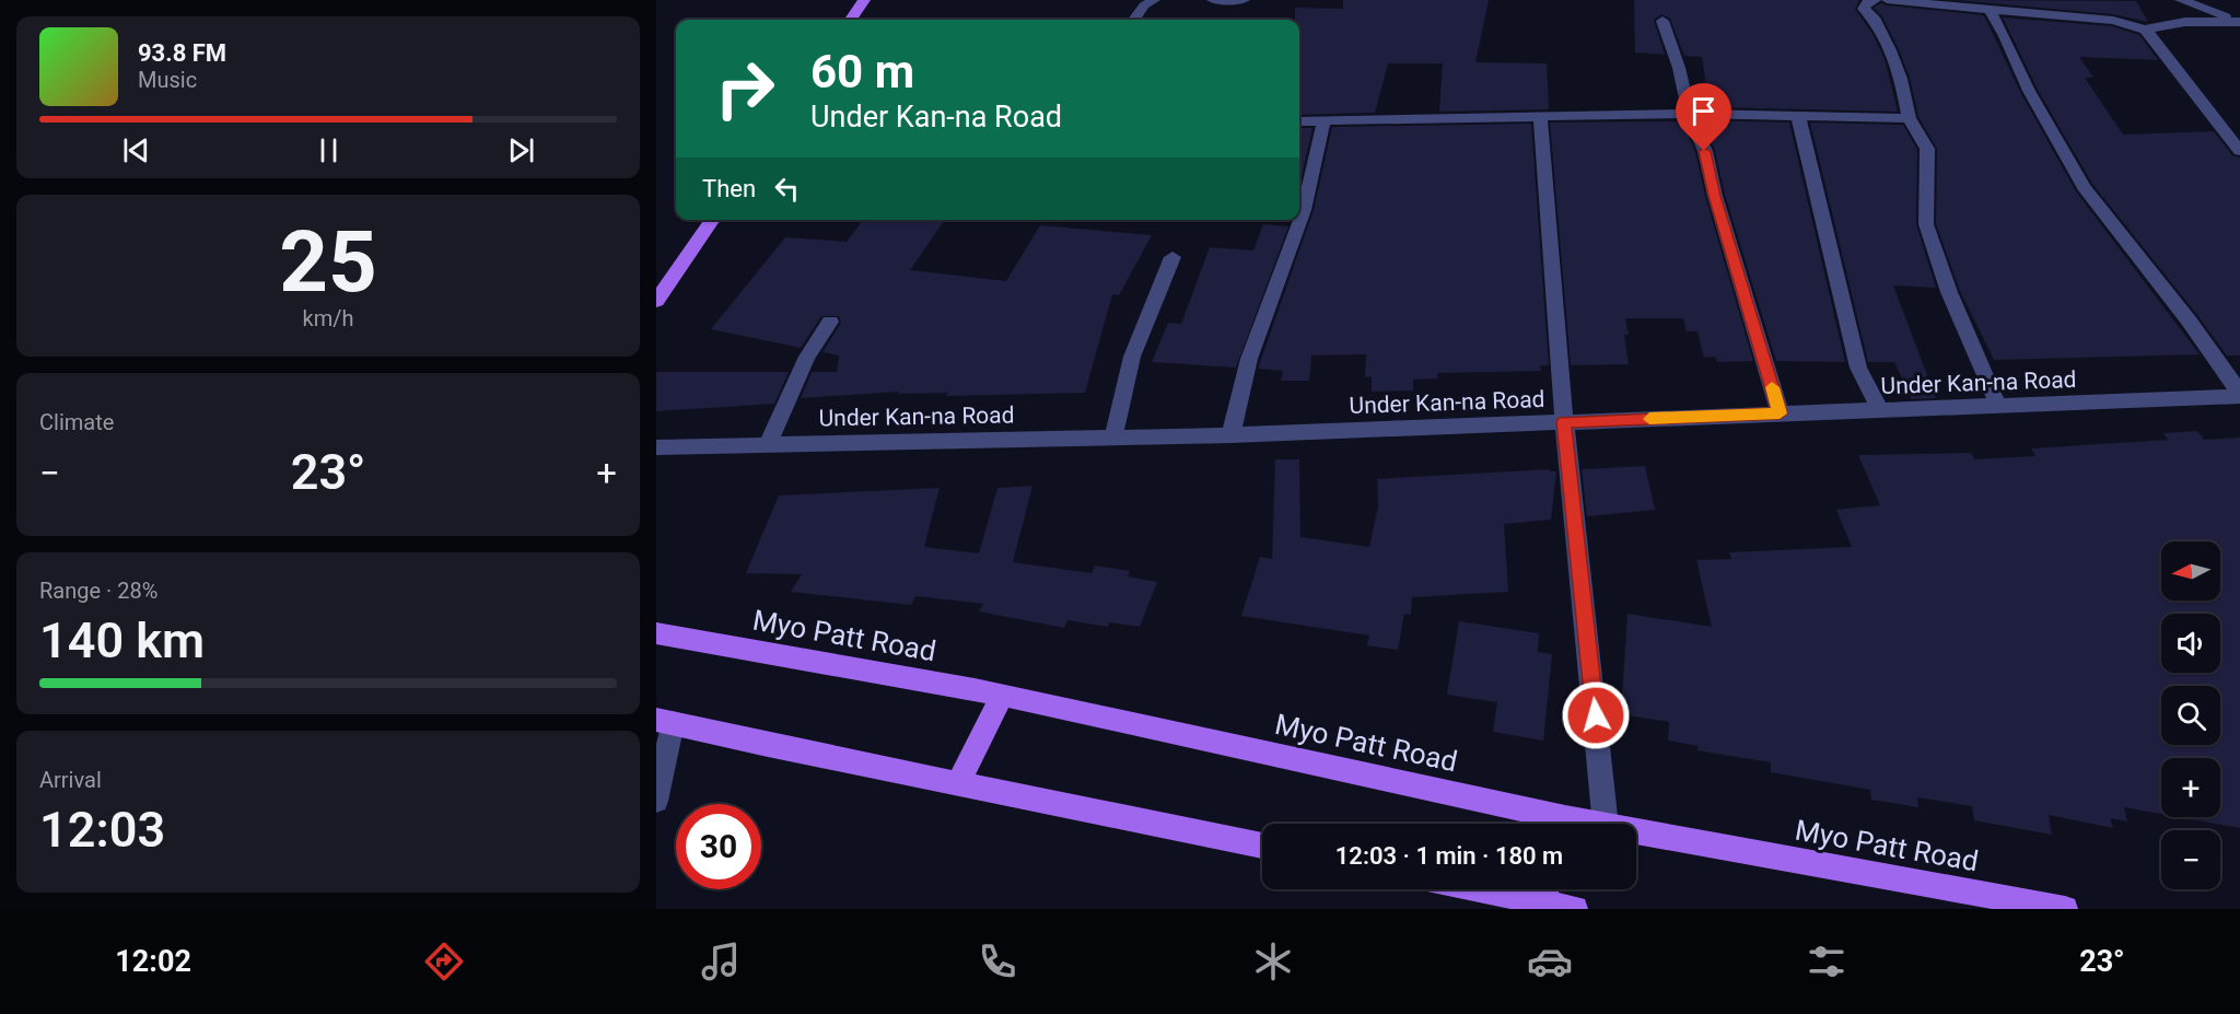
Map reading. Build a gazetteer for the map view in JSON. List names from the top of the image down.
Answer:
{
  "streets": {
    "main road": ["Myo Patt Road"],
    "street": ["Under Kan-na Road"]
  },
  "north": "left",
  "page": {
    "turn": ["60 m", "Under Kan-na Road"],
    "song": ["93.8 FM", "Music"],
    "then": "Then",
    "tile": [
      ["25", "km/h"],
      "Climate",
      ["Range · 28%", "140 km"],
      ["Arrival", "12:03"]
    ],
    "heat": ["−", "23°", "+"],
    "map_buttons": ["+", "−"],
    "limit": "30",
    "trip": "12:03 · 1 min · 180 m",
    "tabs": ["12:02", "23°"]
  }
}
